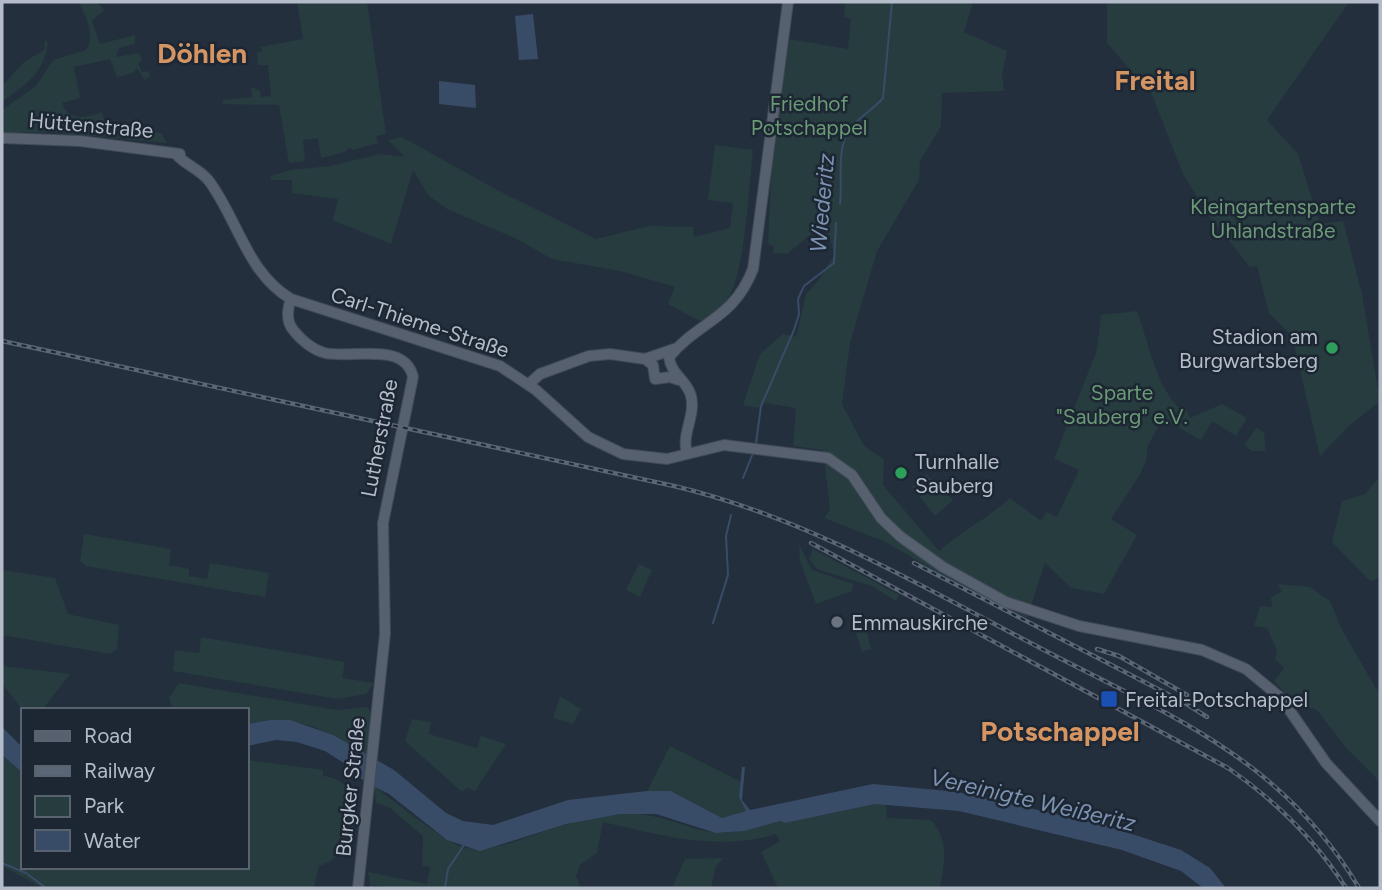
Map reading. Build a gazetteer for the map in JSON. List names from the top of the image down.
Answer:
{
  "streets": {
    "main road": [
      "Hüttenstraße",
      "Carl-Thieme-Straße",
      "Lutherstraße",
      "Burgker Straße"
    ]
  },
  "crossings": [
    ["Hüttenstraße", "Carl-Thieme-Straße"],
    ["Hüttenstraße", "Lutherstraße"],
    ["Carl-Thieme-Straße", "Lutherstraße"],
    ["Lutherstraße", "Burgker Straße"]
  ],
  "districts": ["Döhlen", "Freital", "Potschappel"],
  "water": ["Wiederitz", "Vereinigte Weißeritz"],
  "parks": ["Friedhof Potschappel", "Kleingartensparte Uhlandstraße", "Sparte \"Sauberg\" e.V."],
  "places": {
    "other": ["Stadion am Burgwartsberg", "Turnhalle Sauberg", "Emmauskirche"],
    "transit": ["Freital-Potschappel"]
  },
  "legend": [
    "Road",
    "Railway",
    "Park",
    "Water"
  ]
}
